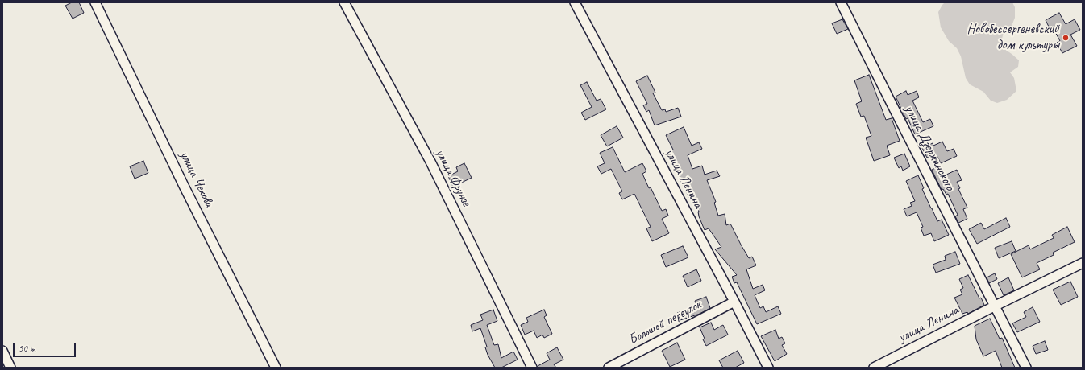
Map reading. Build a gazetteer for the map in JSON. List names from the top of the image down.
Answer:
{
  "streets": {
    "street": [
      "улица Дзержинского",
      "улица Фрунзе",
      "улица Ленина",
      "улица Чехова",
      "Большой переулок"
    ]
  },
  "crossings": [
    ["улица Дзержинского", "улица Ленина"],
    ["улица Ленина", "Большой переулок"]
  ],
  "places": ["Новобессергеневский дом культуры"],
  "scale_bar": "50 m"
}
